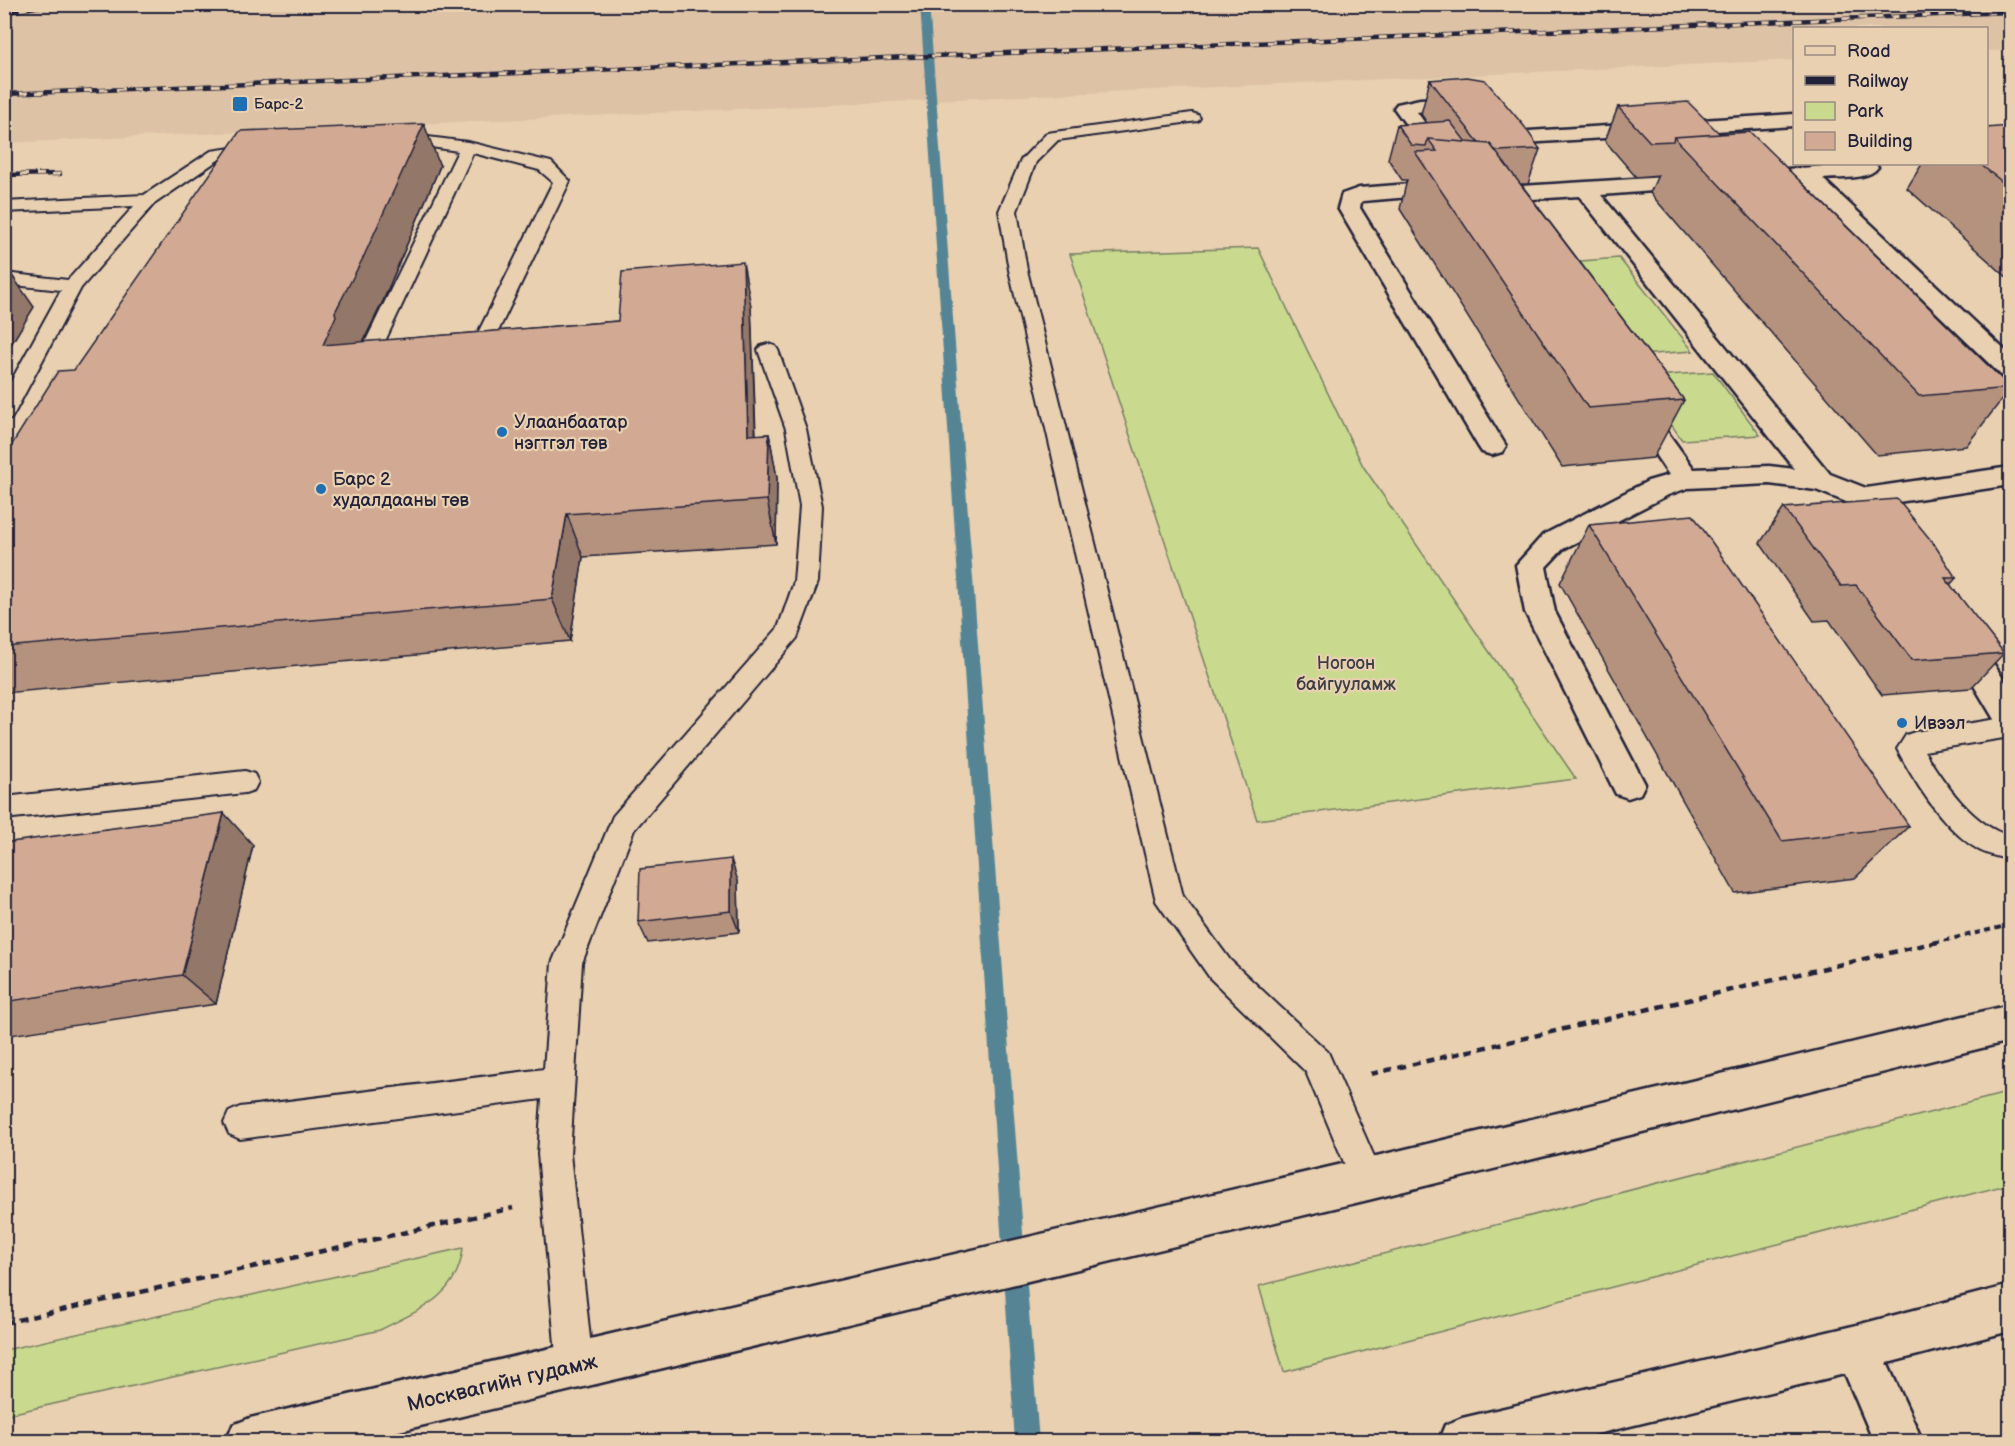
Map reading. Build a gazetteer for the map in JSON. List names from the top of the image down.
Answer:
{
  "streets": {
    "main road": ["Москвагийн гудамж"]
  },
  "parks": ["Ногоон байгууламж"],
  "places": {
    "transit": ["Барс-2"],
    "other": ["Улаанбаатар нэгтгэл төв", "Барс 2 худалдааны төв", "Ивээл"]
  },
  "legend": [
    "Road",
    "Railway",
    "Park",
    "Building"
  ]
}
